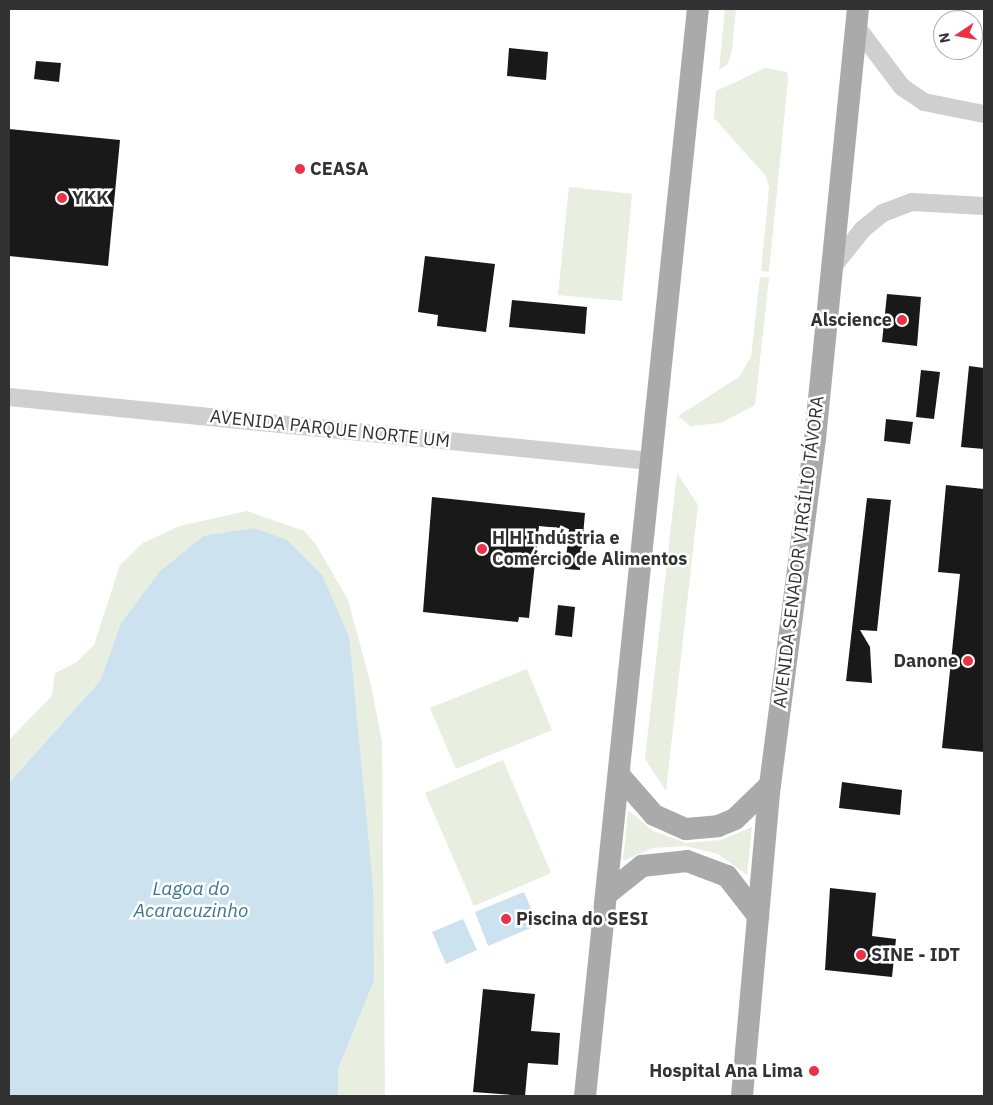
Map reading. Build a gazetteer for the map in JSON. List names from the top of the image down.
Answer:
{
  "streets": {
    "main road": ["AVENIDA SENADOR VIRGÍLIO TÁVORA"],
    "street": ["AVENIDA PARQUE NORTE UM"]
  },
  "water": ["Lagoa do Acaracuzinho"],
  "places": [
    "CEASA",
    "YKK",
    "Alscience",
    "H H Indústria e Comércio de Alimentos",
    "Danone",
    "Piscina do SESI",
    "SINE - IDT",
    "Hospital Ana Lima"
  ],
  "north": "left"
}
